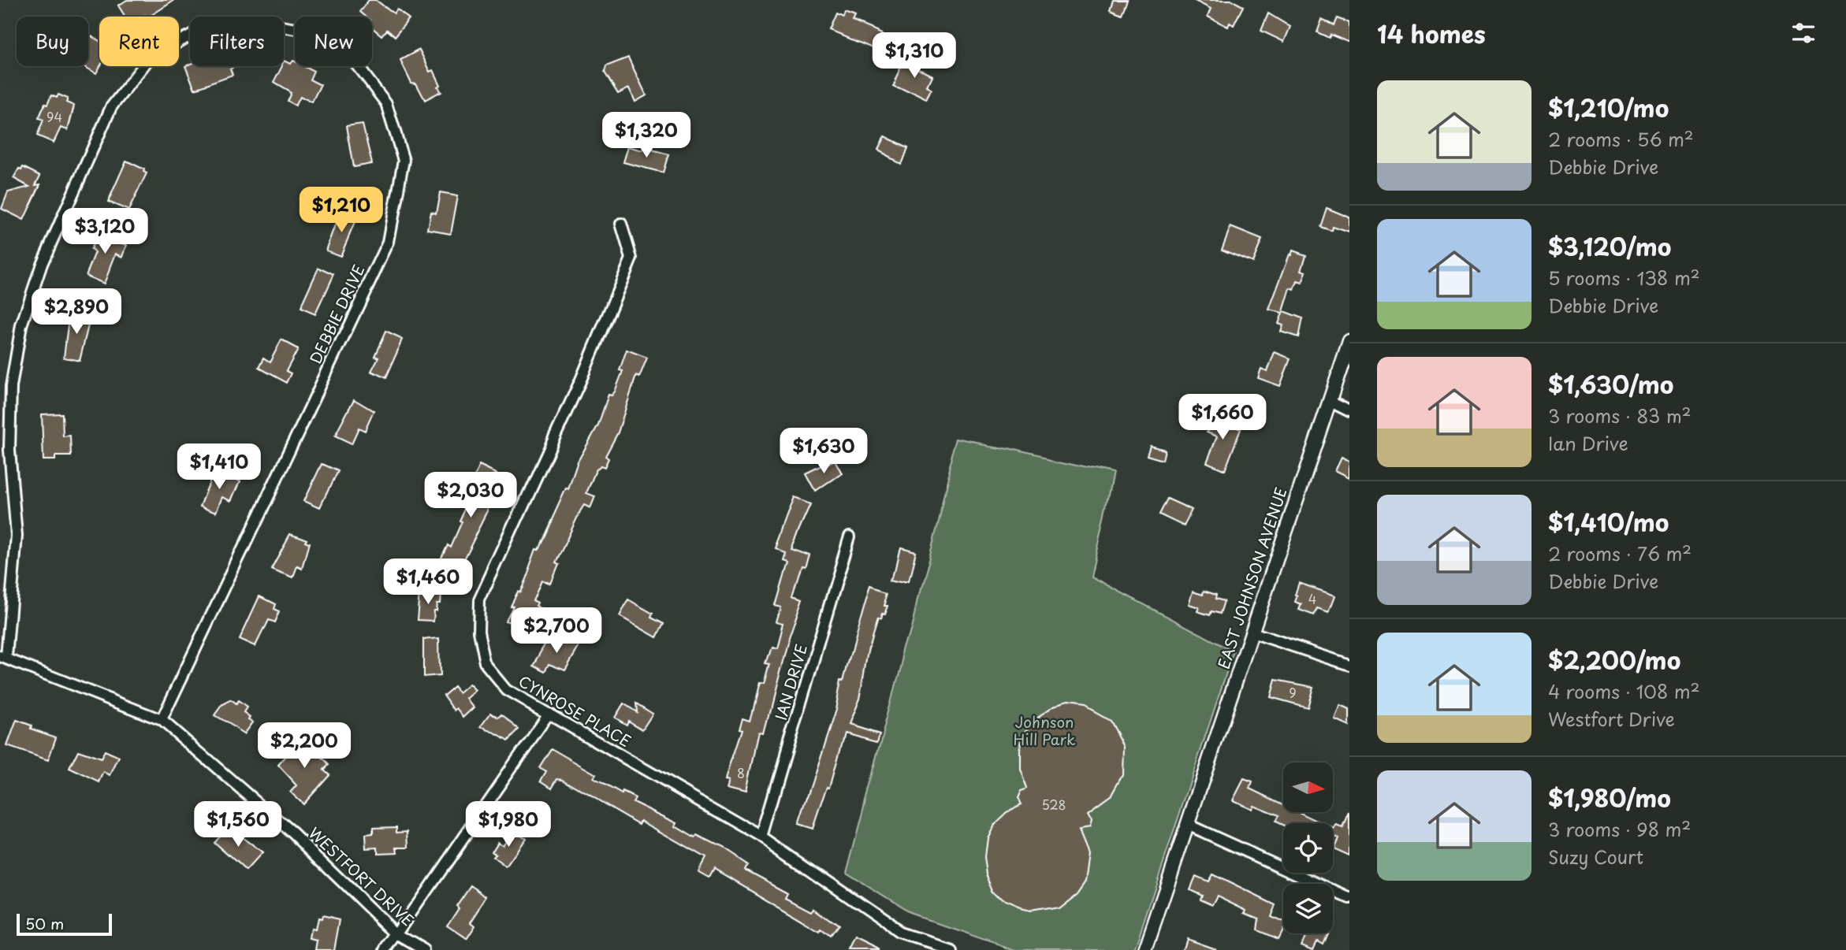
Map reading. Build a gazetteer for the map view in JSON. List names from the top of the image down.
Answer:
{
  "streets": {
    "street": [
      "DEBBIE DRIVE",
      "EAST JOHNSON AVENUE",
      "IAN DRIVE",
      "CYNROSE PLACE",
      "WESTFORT DRIVE"
    ]
  },
  "crossings": [
    ["DEBBIE DRIVE", "WESTFORT DRIVE"],
    ["IAN DRIVE", "CYNROSE PLACE"]
  ],
  "parks": ["Johnson Hill Park"],
  "house_numbers": [
    "94",
    "4",
    "9",
    "8",
    "528"
  ],
  "scale_bar": "50 m",
  "north": "right",
  "page": {
    "heading": "14 homes",
    "chip": [
      "Buy",
      "Rent",
      "Filters",
      "New"
    ],
    "price": [
      "$1,310",
      "$1,320",
      "$1,210",
      "$3,120",
      "$2,890",
      "$1,660",
      "$1,630",
      "$1,410",
      "$2,030",
      "$1,460",
      "$2,700",
      "$2,200",
      "$1,560",
      "$1,980"
    ],
    "list": [
      {
        "name": "$1,210/mo",
        "note": "2 rooms · 56 m² · Debbie Drive"
      },
      {
        "name": "$3,120/mo",
        "note": "5 rooms · 138 m² · Debbie Drive"
      },
      {
        "name": "$1,630/mo",
        "note": "3 rooms · 83 m² · Ian Drive"
      },
      {
        "name": "$1,410/mo",
        "note": "2 rooms · 76 m² · Debbie Drive"
      },
      {
        "name": "$2,200/mo",
        "note": "4 rooms · 108 m² · Westfort Drive"
      },
      {
        "name": "$1,980/mo",
        "note": "3 rooms · 98 m² · Suzy Court"
      }
    ],
    "scale": "50 m"
  }
}
